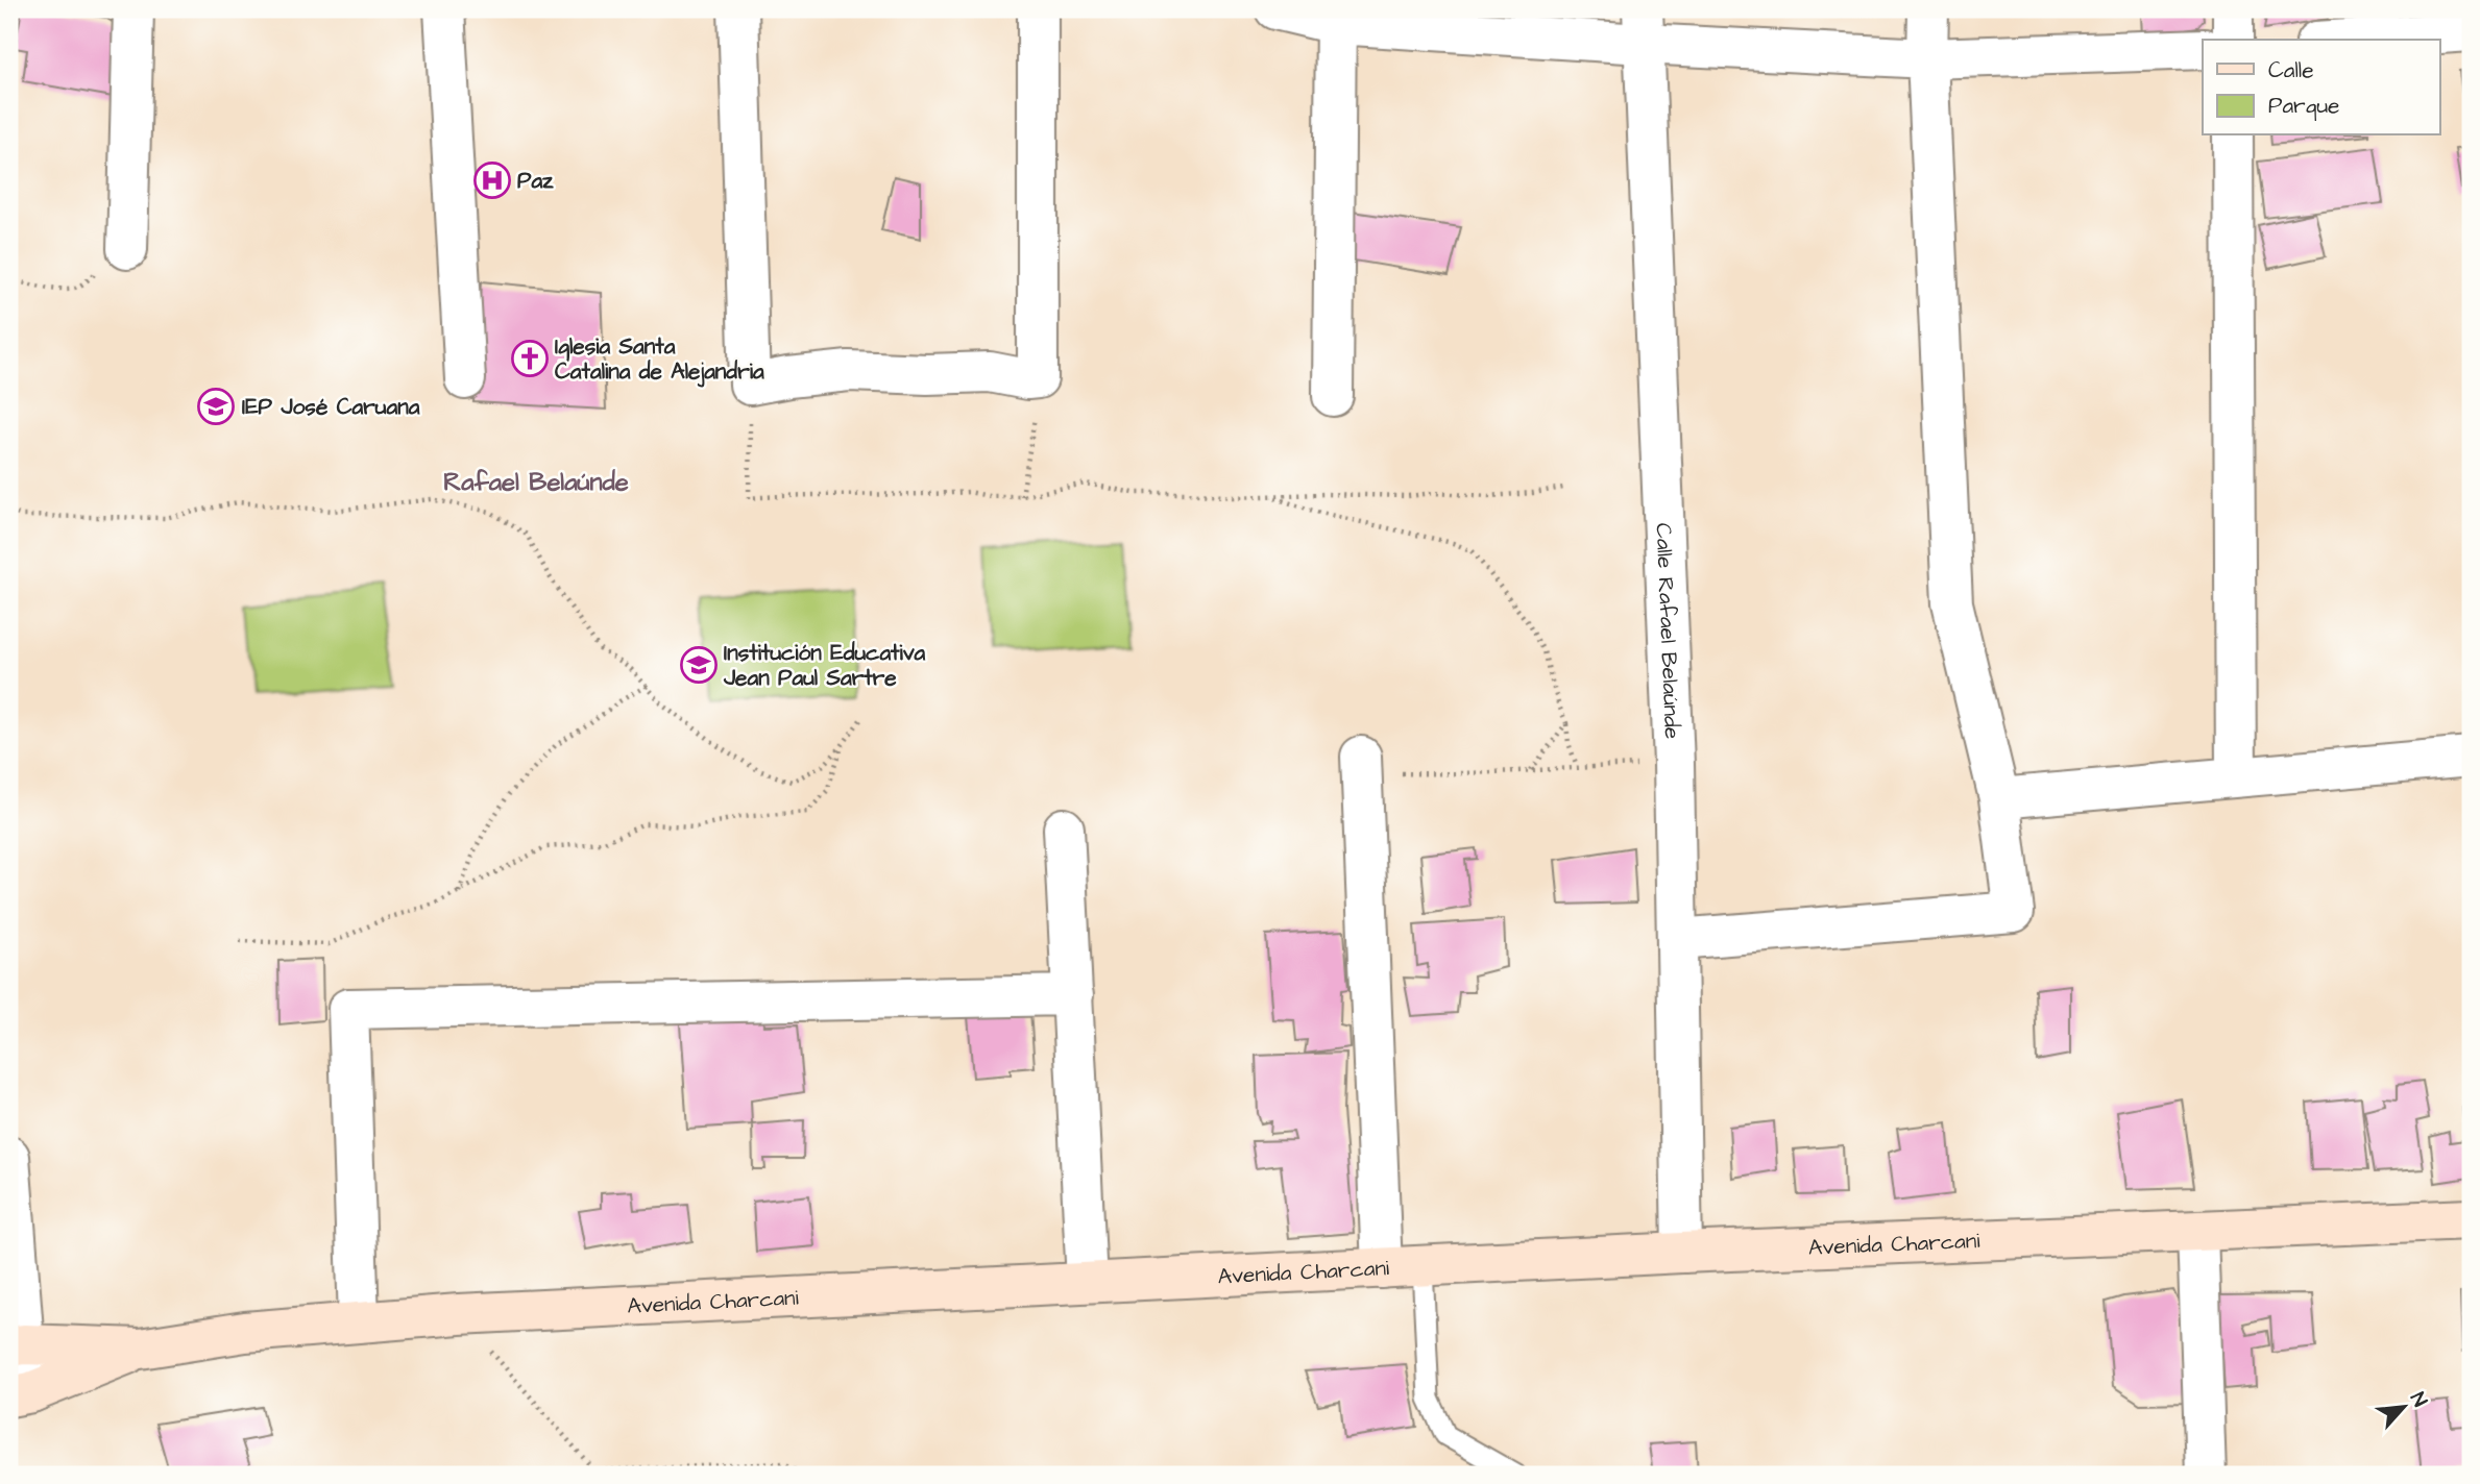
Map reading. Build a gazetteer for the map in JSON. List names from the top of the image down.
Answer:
{
  "streets": {
    "main road": ["Avenida Charcani"],
    "street": ["Calle Rafael Belaúnde"]
  },
  "crossings": [
    ["Calle Rafael Belaúnde", "Avenida Charcani"]
  ],
  "districts": ["Rafael Belaúnde"],
  "places": {
    "hospital": ["Paz"],
    "church": ["Iglesia Santa Catalina de Alejandria"],
    "school or university": ["IEP José Caruana", "Institución Educativa Jean Paul Sartre"]
  },
  "legend": ["Calle", "Parque"],
  "north": "top right"
}
